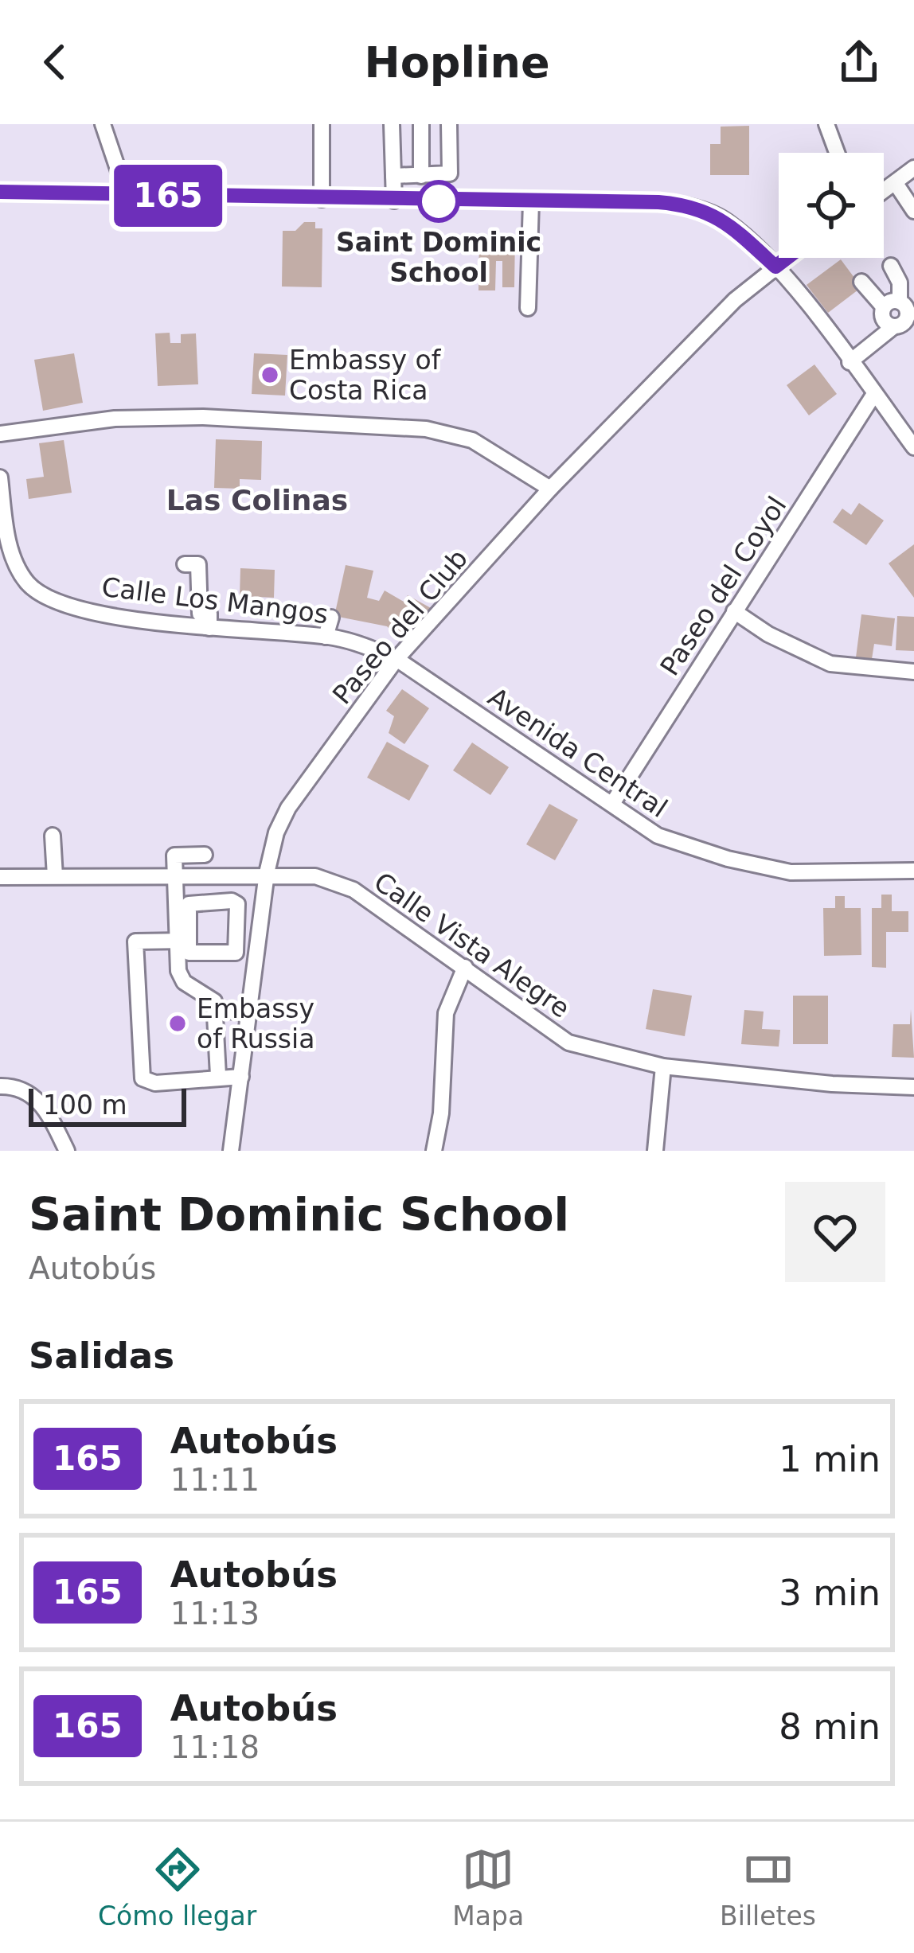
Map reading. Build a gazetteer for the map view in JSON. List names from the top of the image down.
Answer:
{
  "streets": {
    "street": [
      "Paseo del Coyol",
      "Calle Los Mangos",
      "Paseo del Club",
      "Avenida Central",
      "Calle Vista Alegre"
    ]
  },
  "crossings": [
    ["Paseo del Coyol", "Avenida Central"],
    ["Calle Los Mangos", "Paseo del Club"],
    ["Calle Los Mangos", "Avenida Central"],
    ["Paseo del Club", "Avenida Central"],
    ["Paseo del Club", "Calle Vista Alegre"]
  ],
  "districts": ["Las Colinas"],
  "places": ["Saint Dominic School", "Embassy of Costa Rica", "Embassy of Russia"],
  "lines": ["bus line 165"],
  "scale_bar": "100 m",
  "page": {
    "header": "Hopline",
    "on_map": "165",
    "scale": "100 m",
    "heading": [
      ["Saint Dominic School", "Autobús"],
      "Salidas"
    ],
    "list": [
      {
        "mark": "165",
        "name": "Autobús",
        "note": "11:11",
        "value": "1 min"
      },
      {
        "mark": "165",
        "name": "Autobús",
        "note": "11:13",
        "value": "3 min"
      },
      {
        "mark": "165",
        "name": "Autobús",
        "note": "11:18",
        "value": "8 min"
      }
    ],
    "tabs": ["Cómo llegar", "Mapa", "Billetes"]
  }
}
